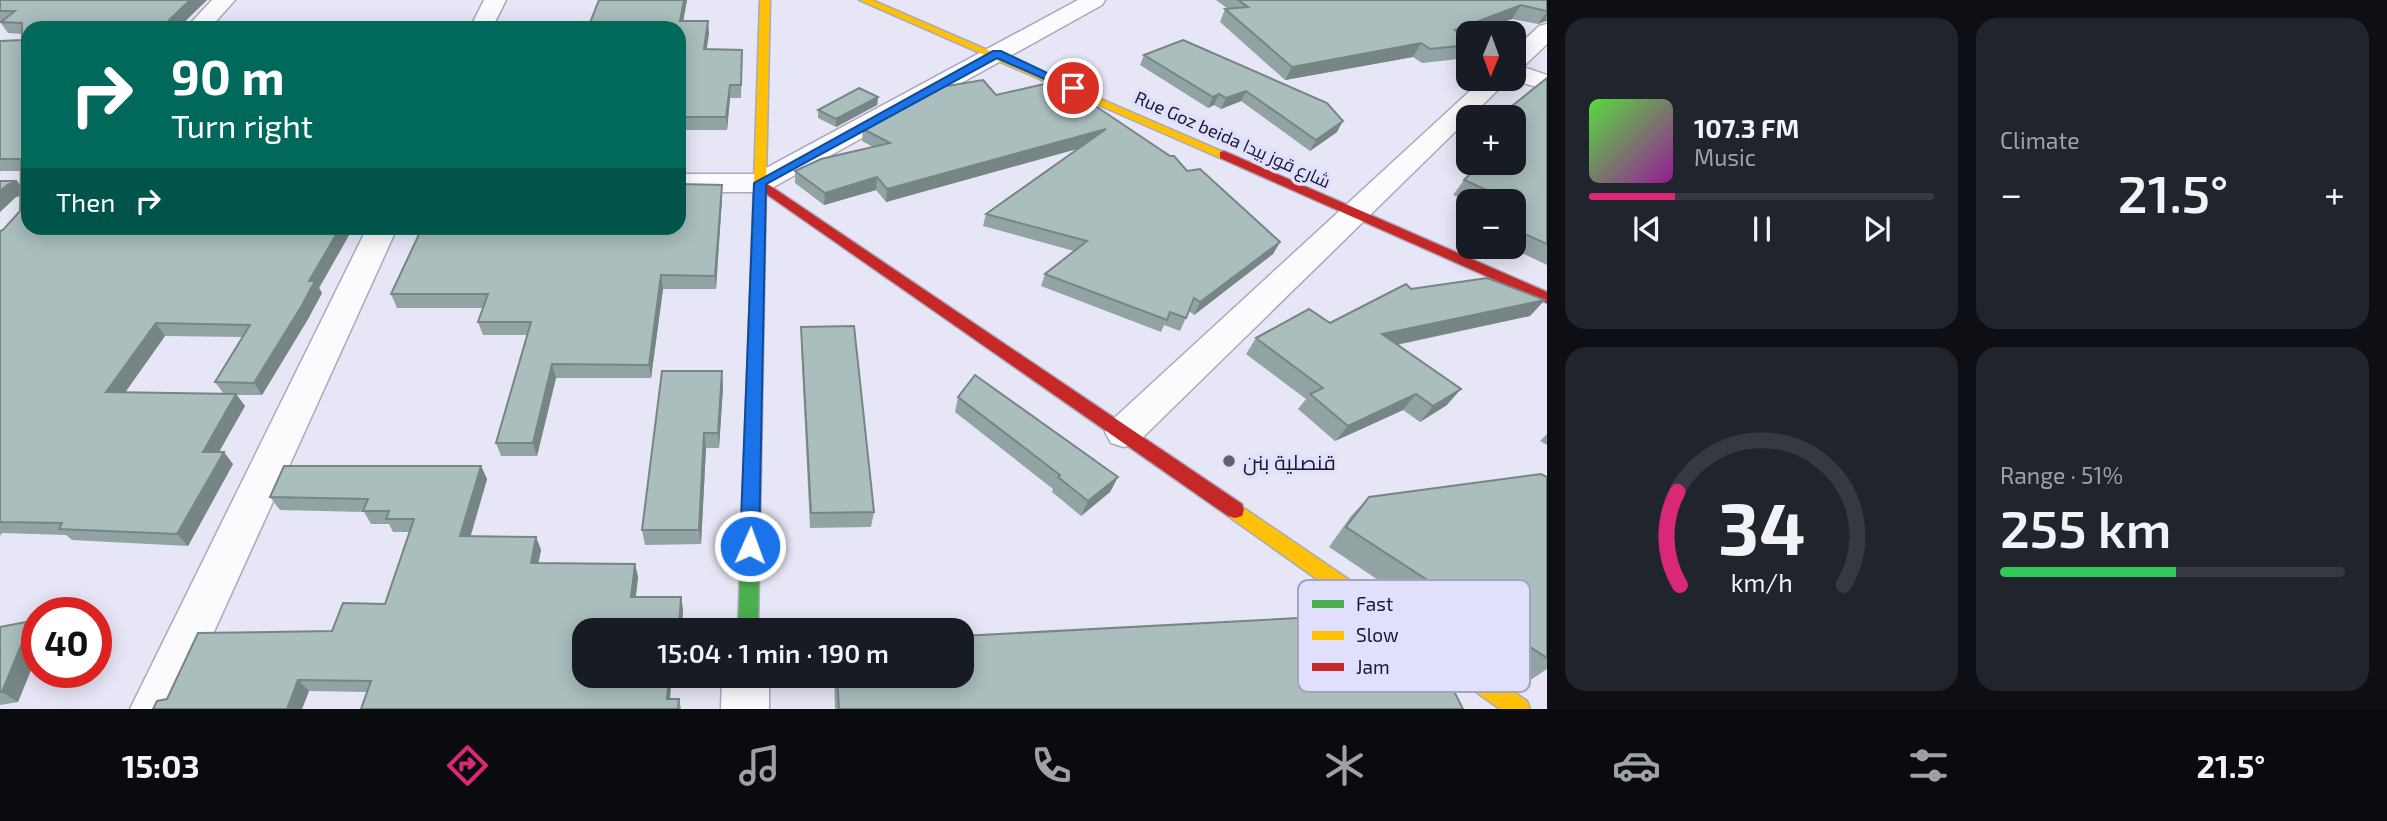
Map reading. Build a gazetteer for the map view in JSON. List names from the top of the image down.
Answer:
{
  "streets": {
    "street": ["Rue Goz beida شارع قوز بيدا"]
  },
  "places": ["قنصلية بنن"],
  "legend": ["Fast", "Slow", "Jam"],
  "north": "bottom",
  "page": {
    "tile": [
      "Climate",
      ["Range · 51%", "255 km"]
    ],
    "map_buttons": ["+", "−"],
    "turn": ["90 m", "Turn right"],
    "song": ["107.3 FM", "Music"],
    "heat": ["−", "21.5°", "+"],
    "then": "Then",
    "limit": "40",
    "trip": "15:04 · 1 min · 190 m",
    "tabs": ["15:03", "21.5°"],
    "gauge": ["34", "km/h"]
  }
}
